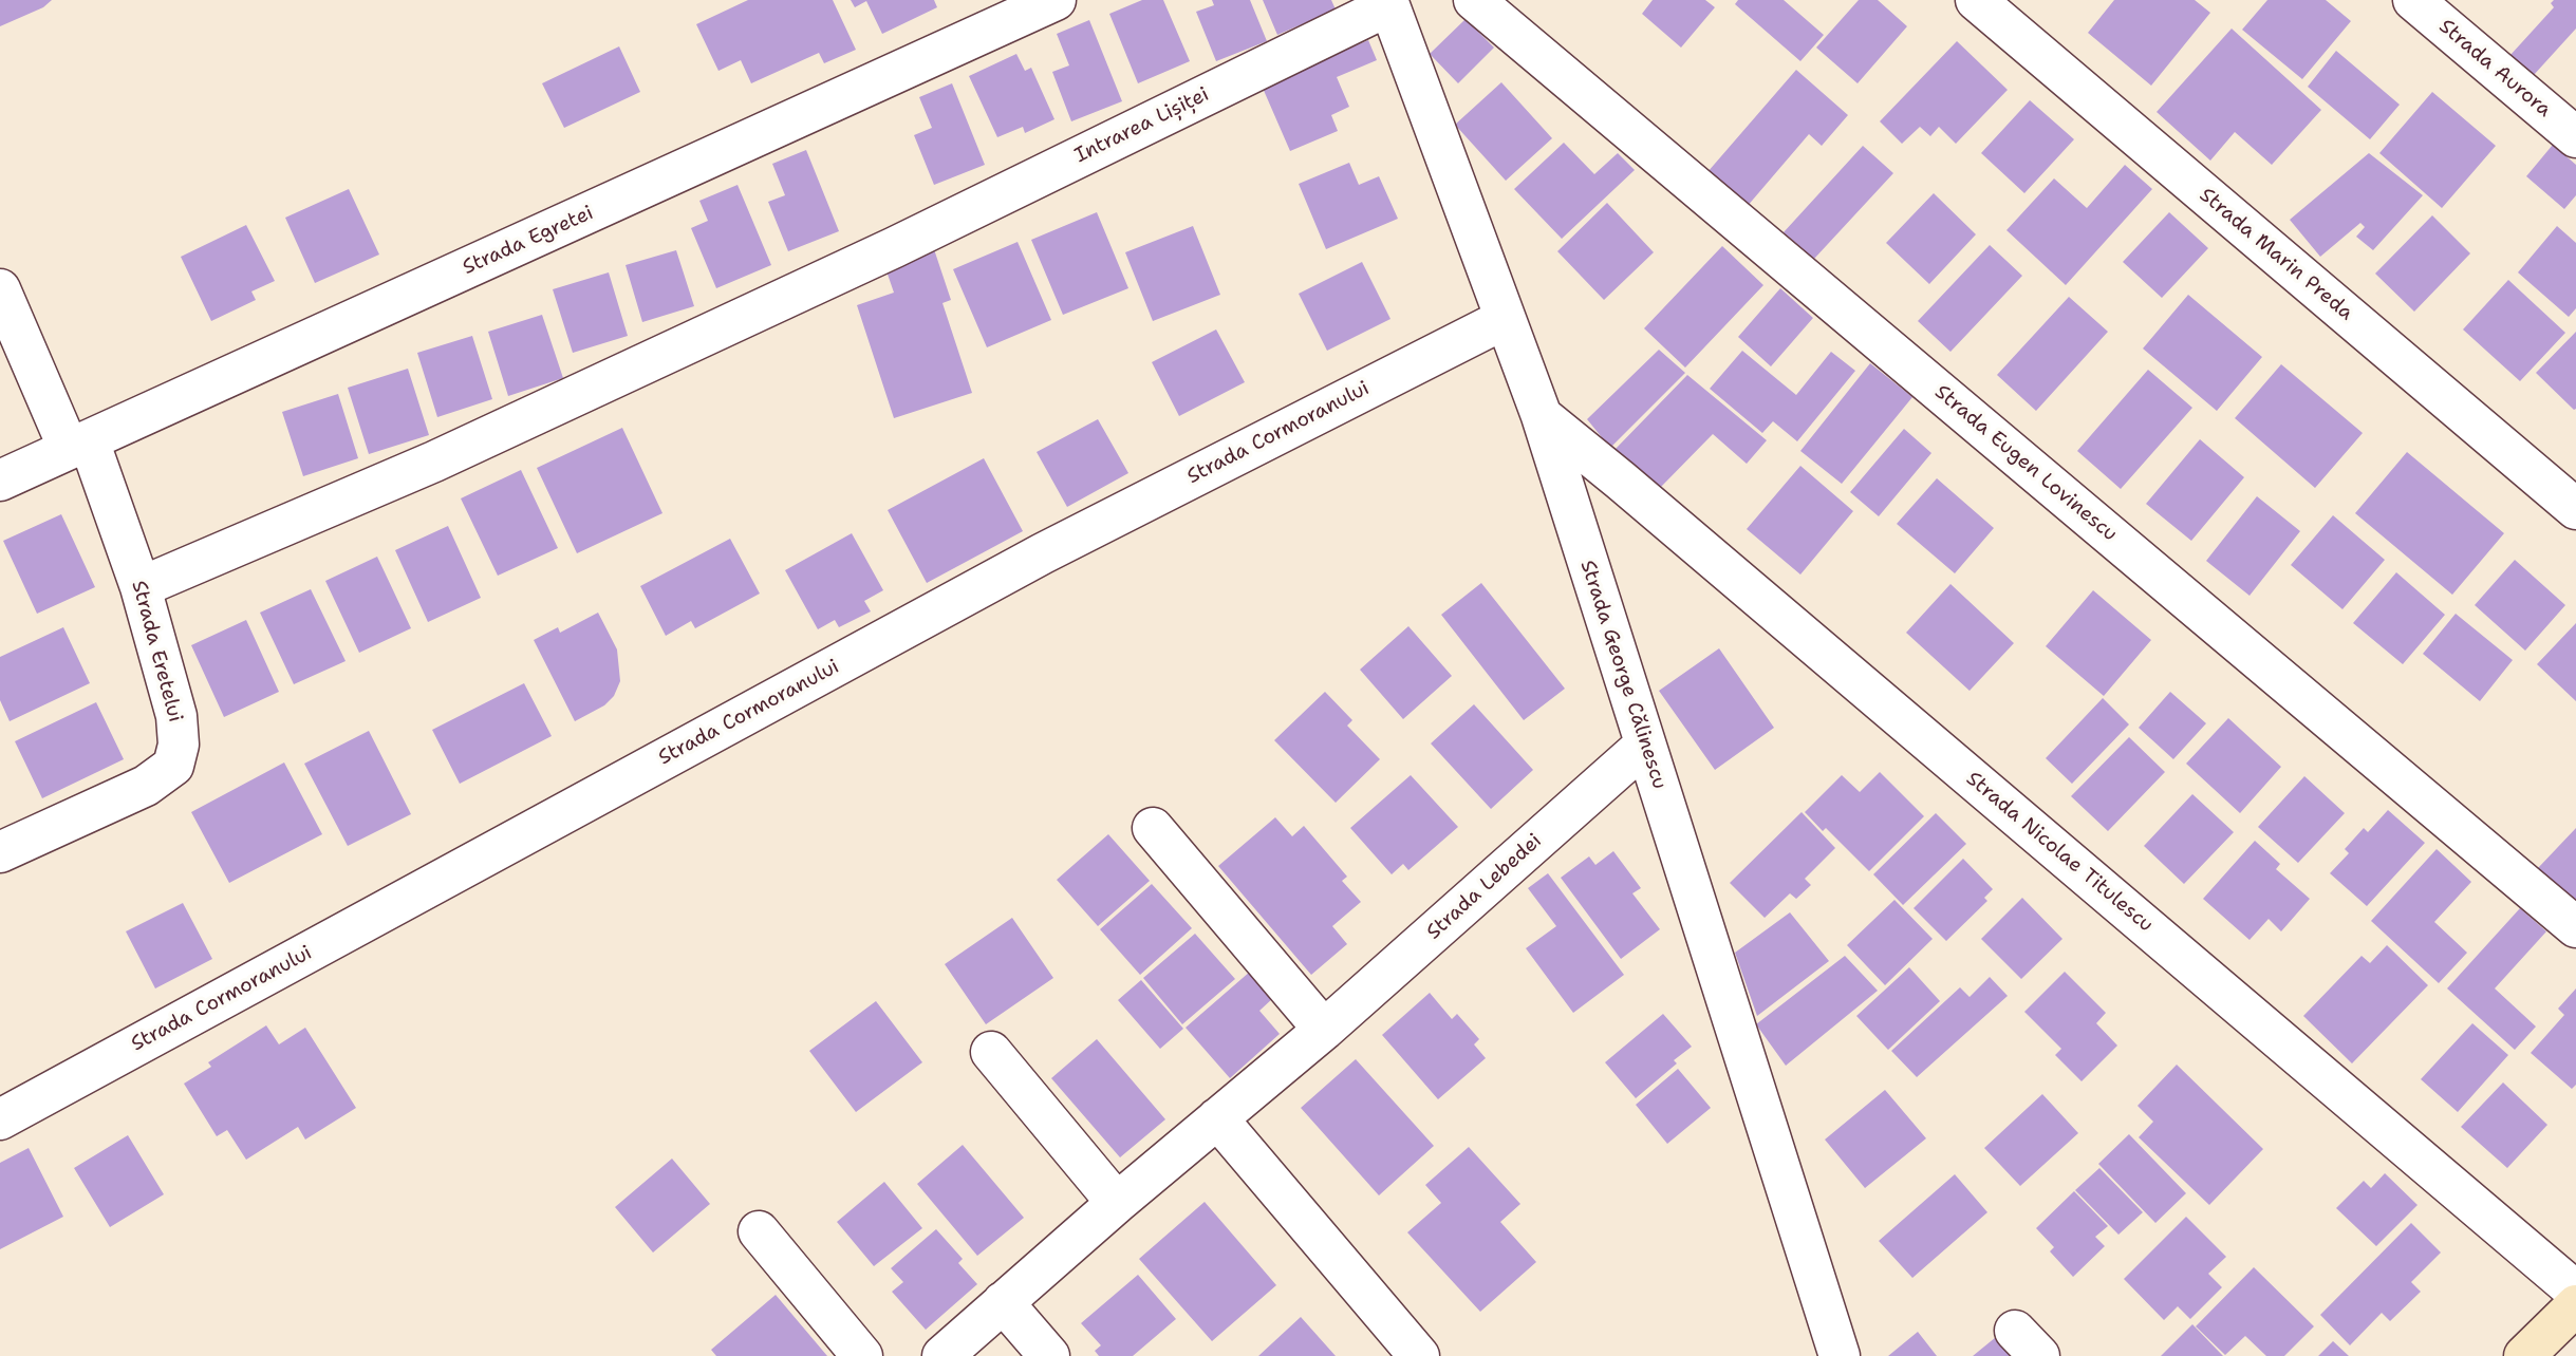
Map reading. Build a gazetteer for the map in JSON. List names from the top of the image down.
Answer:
{
  "streets": {
    "street": [
      "Strada Aurora",
      "Intrarea Lișiței",
      "Strada Egretei",
      "Strada Marin Preda",
      "Strada Cormoranului",
      "Strada Eugen Lovinescu",
      "Strada Eretelui",
      "Strada George Călinescu",
      "Strada Nicolae Titulescu",
      "Strada Lebedei"
    ]
  },
  "crossings": [
    ["Intrarea Lișiței", "Strada Eretelui"],
    ["Intrarea Lișiței", "Strada George Călinescu"],
    ["Strada Egretei", "Strada Eretelui"],
    ["Strada Cormoranului", "Strada George Călinescu"],
    ["Strada George Călinescu", "Strada Nicolae Titulescu"],
    ["Strada George Călinescu", "Strada Lebedei"]
  ]
}
